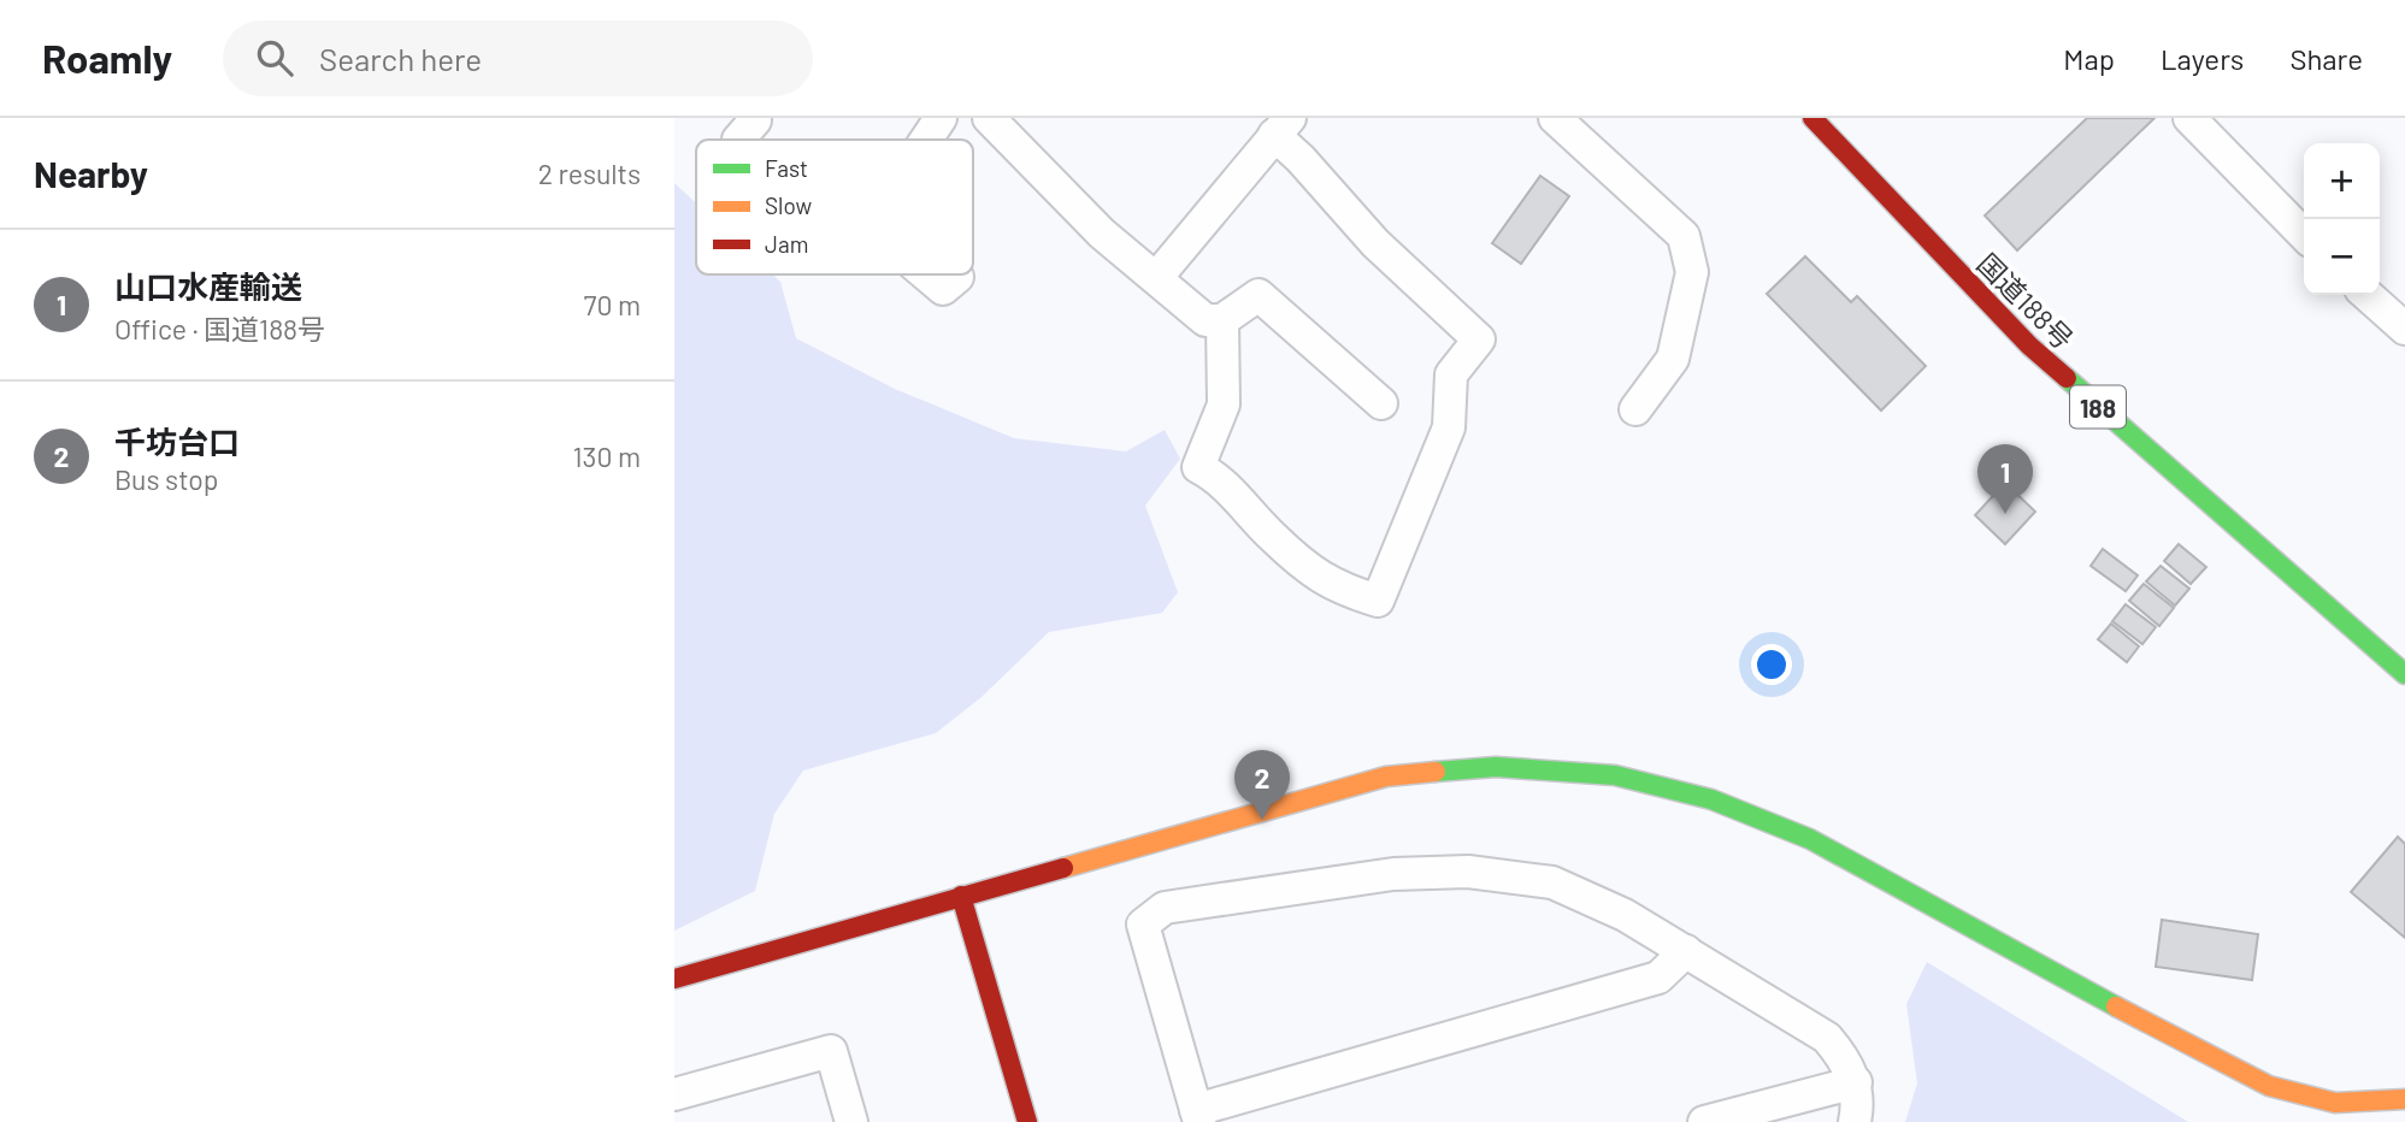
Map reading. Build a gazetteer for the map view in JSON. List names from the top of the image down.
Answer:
{
  "streets": {
    "main road": ["国道188号", "188"]
  },
  "legend": ["Fast", "Slow", "Jam"],
  "page": {
    "header": "Roamly",
    "search": "Search here",
    "nav": ["Map", "Layers", "Share"],
    "heading": ["Nearby", "2 results"],
    "map_buttons": ["+", "−"],
    "list": [
      {
        "mark": "1",
        "name": "山口水産輸送",
        "note": "Office · 国道188号",
        "value": "70 m"
      },
      {
        "mark": "2",
        "name": "千坊台口",
        "note": "Bus stop",
        "value": "130 m"
      }
    ],
    "pins": ["1", "2"]
  }
}
